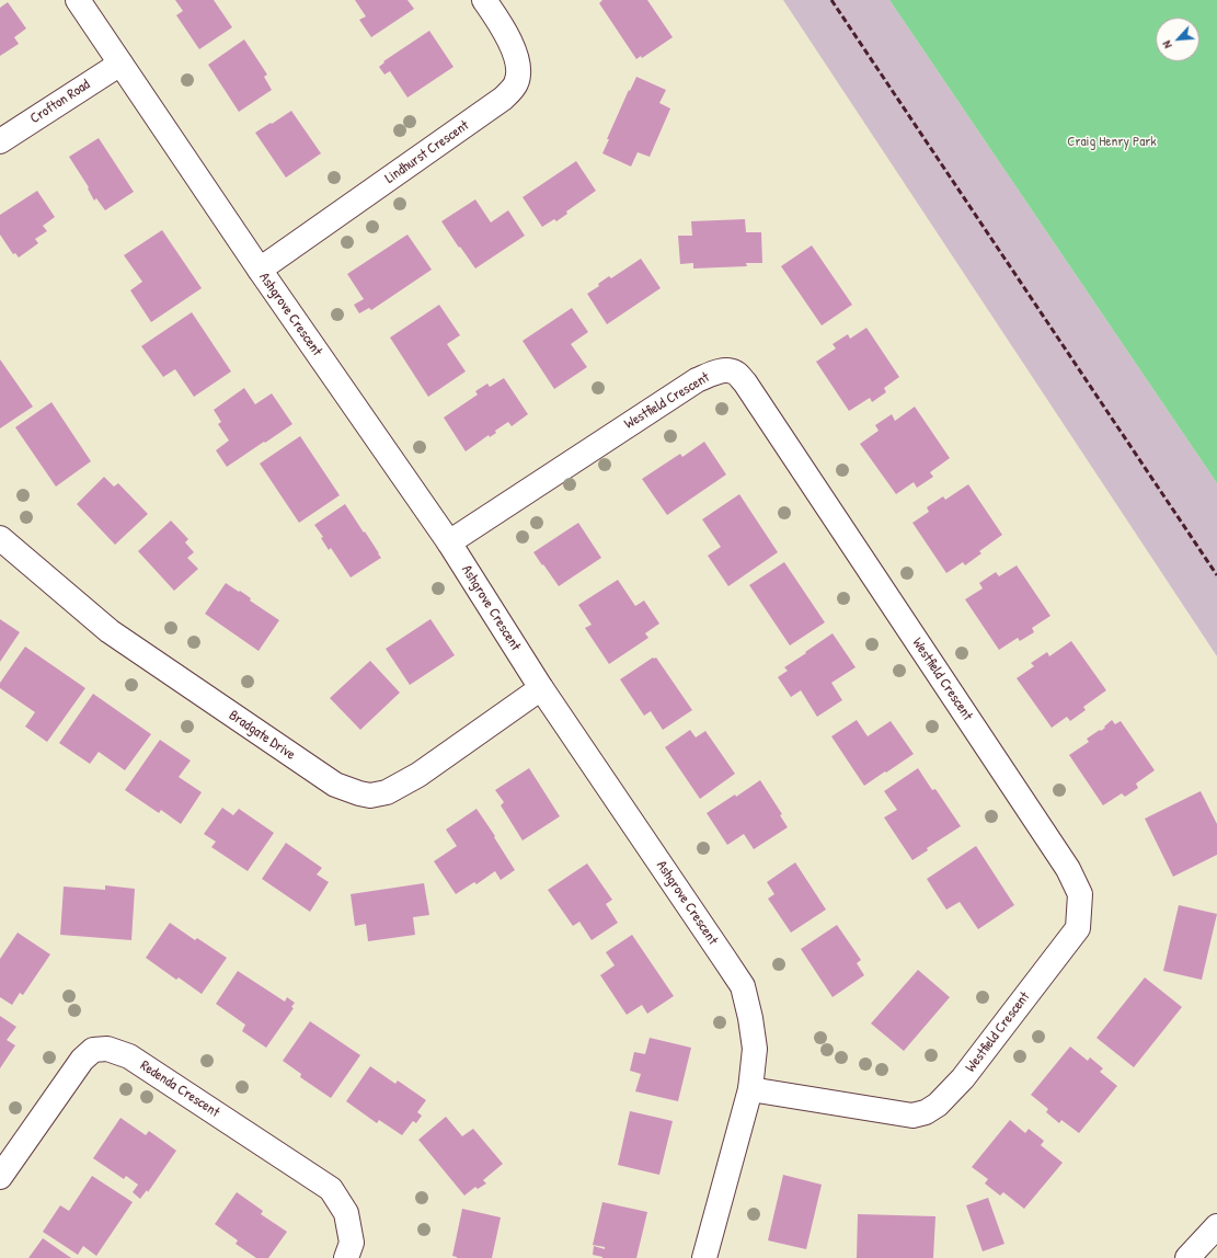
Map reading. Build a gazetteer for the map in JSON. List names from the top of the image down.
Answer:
{
  "streets": {
    "street": [
      "Crofton Road",
      "Lindhurst Crescent",
      "Ashgrove Crescent",
      "Westfield Crescent",
      "Bradgate Drive",
      "Redenda Crescent"
    ]
  },
  "crossings": [
    ["Crofton Road", "Ashgrove Crescent"],
    ["Lindhurst Crescent", "Ashgrove Crescent"],
    ["Ashgrove Crescent", "Westfield Crescent"],
    ["Ashgrove Crescent", "Bradgate Drive"]
  ],
  "parks": ["Craig Henry Park"],
  "north": "bottom left"
}
